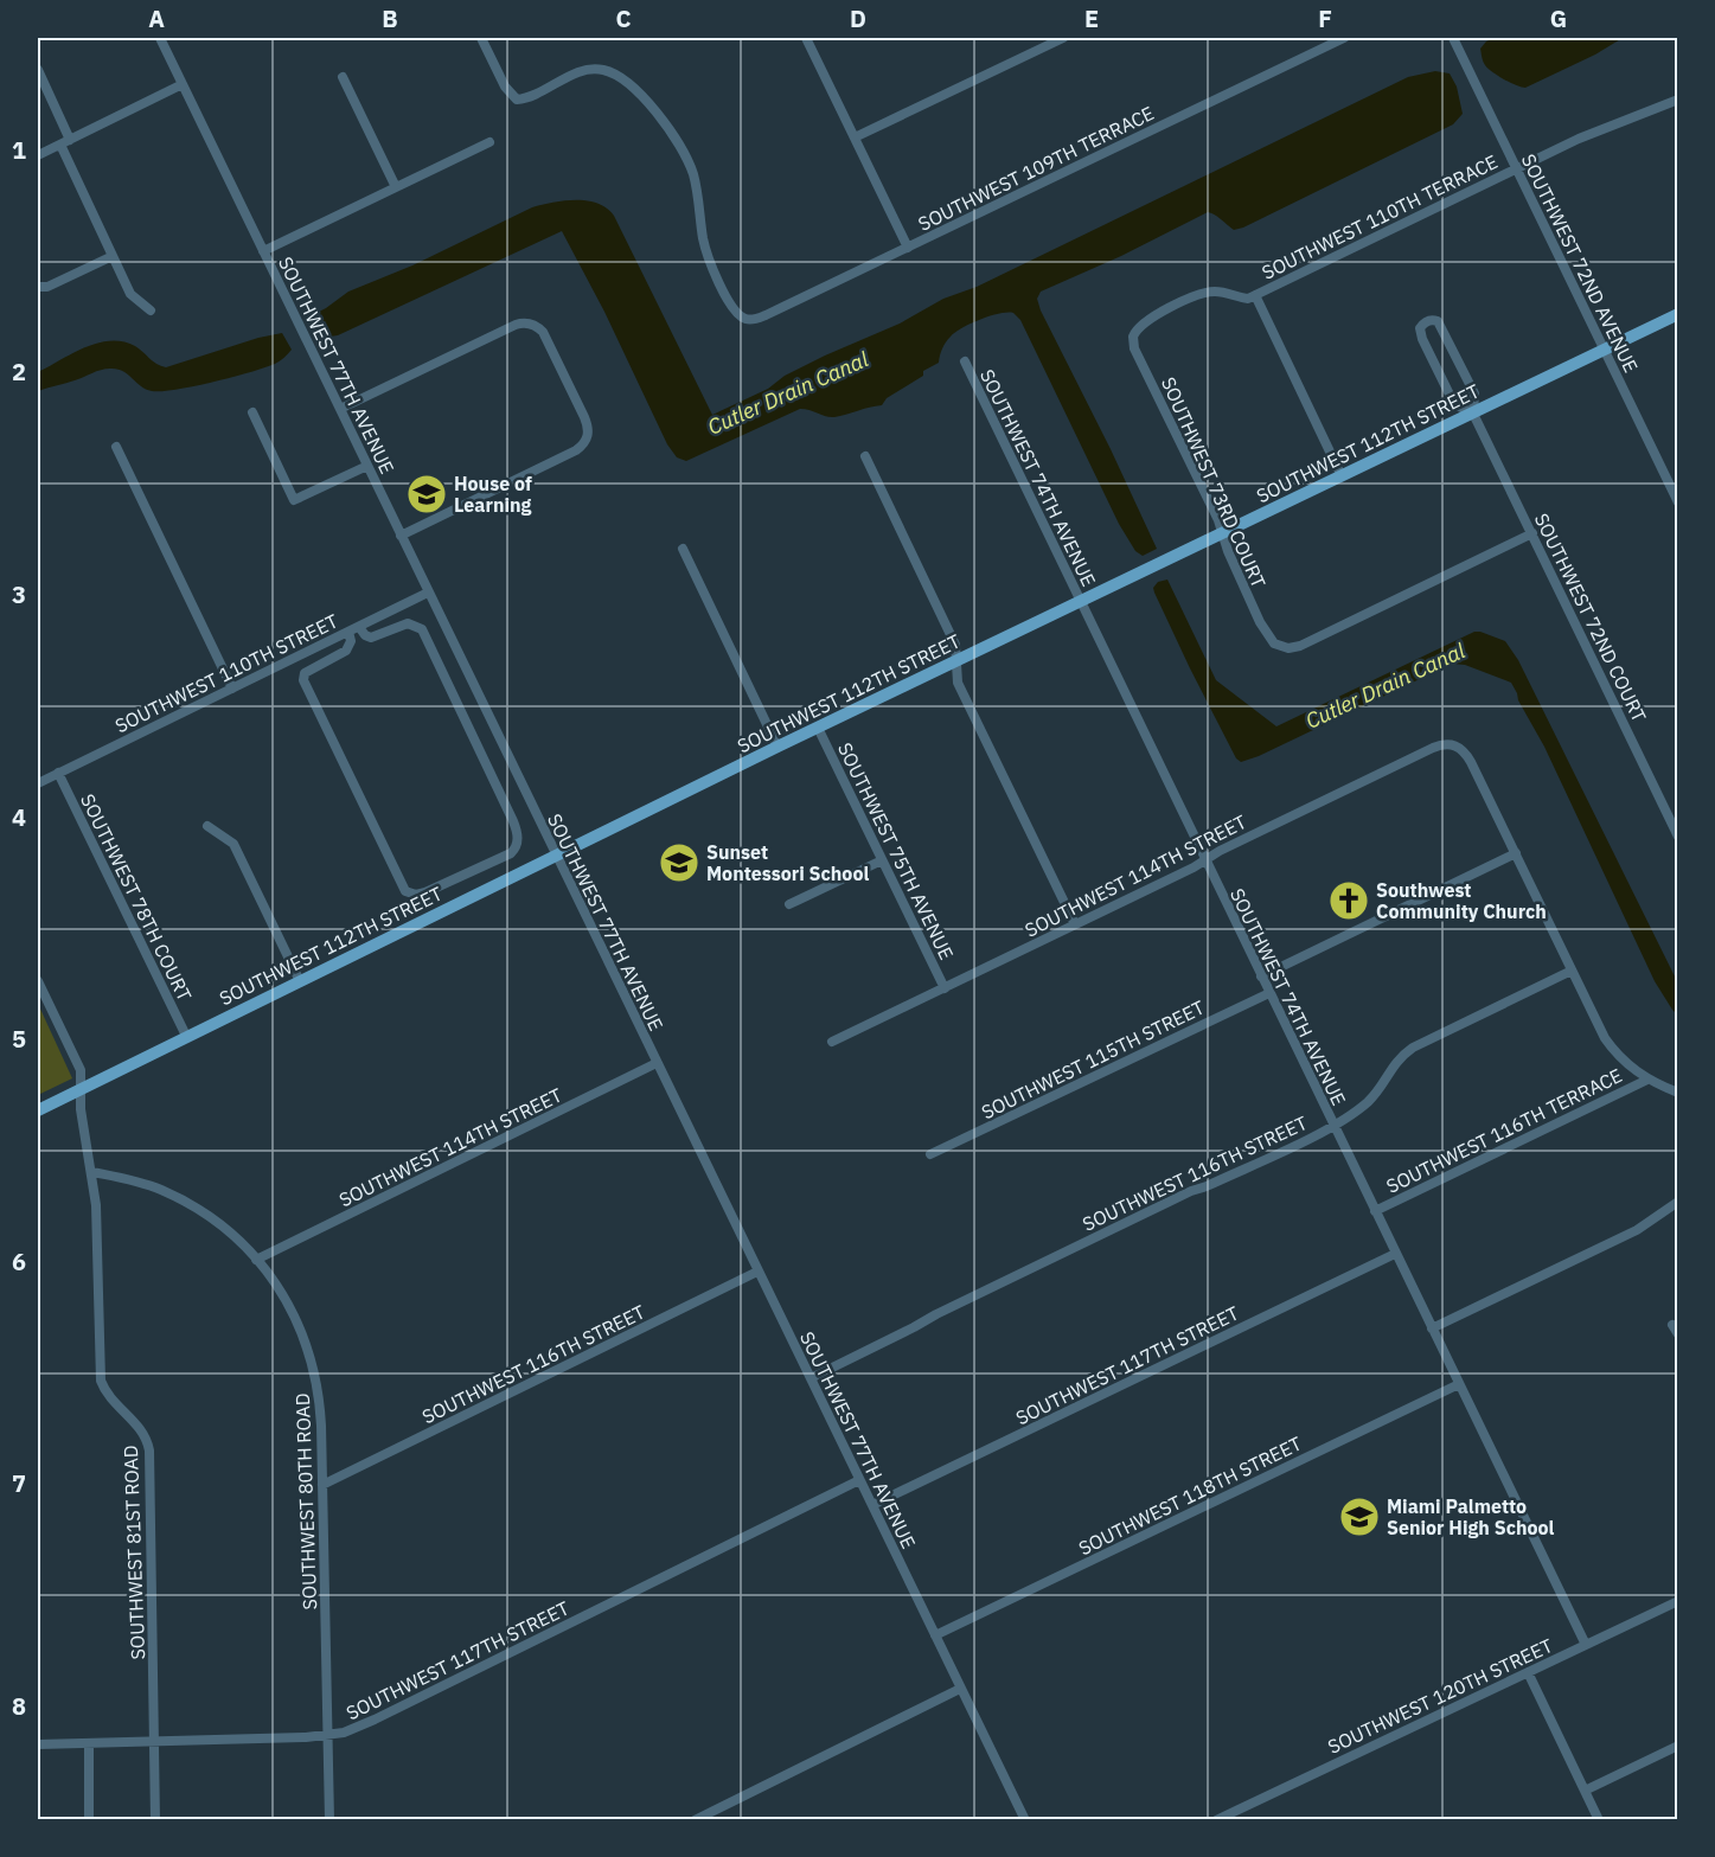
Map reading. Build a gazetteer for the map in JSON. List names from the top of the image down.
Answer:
{
  "streets": {
    "main road": ["SOUTHWEST 112TH STREET"],
    "street": [
      "SOUTHWEST 109TH TERRACE",
      "SOUTHWEST 110TH TERRACE",
      "SOUTHWEST 72ND AVENUE",
      "SOUTHWEST 77TH AVENUE",
      "SOUTHWEST 74TH AVENUE",
      "SOUTHWEST 73RD COURT",
      "SOUTHWEST 72ND COURT",
      "SOUTHWEST 110TH STREET",
      "SOUTHWEST 75TH AVENUE",
      "SOUTHWEST 114TH STREET",
      "SOUTHWEST 78TH COURT",
      "SOUTHWEST 115TH STREET",
      "SOUTHWEST 116TH TERRACE",
      "SOUTHWEST 116TH STREET",
      "SOUTHWEST 117TH STREET",
      "SOUTHWEST 118TH STREET",
      "SOUTHWEST 80TH ROAD",
      "SOUTHWEST 81ST ROAD",
      "SOUTHWEST 120TH STREET"
    ]
  },
  "crossings": [
    ["SOUTHWEST 110TH TERRACE", "SOUTHWEST 72ND AVENUE"],
    ["SOUTHWEST 110TH TERRACE", "SOUTHWEST 73RD COURT"],
    ["SOUTHWEST 72ND AVENUE", "SOUTHWEST 112TH STREET"],
    ["SOUTHWEST 77TH AVENUE", "SOUTHWEST 112TH STREET"],
    ["SOUTHWEST 77TH AVENUE", "SOUTHWEST 110TH STREET"],
    ["SOUTHWEST 77TH AVENUE", "SOUTHWEST 114TH STREET"],
    ["SOUTHWEST 77TH AVENUE", "SOUTHWEST 116TH STREET"],
    ["SOUTHWEST 77TH AVENUE", "SOUTHWEST 117TH STREET"],
    ["SOUTHWEST 77TH AVENUE", "SOUTHWEST 118TH STREET"],
    ["SOUTHWEST 112TH STREET", "SOUTHWEST 74TH AVENUE"],
    ["SOUTHWEST 112TH STREET", "SOUTHWEST 73RD COURT"],
    ["SOUTHWEST 112TH STREET", "SOUTHWEST 72ND COURT"],
    ["SOUTHWEST 112TH STREET", "SOUTHWEST 75TH AVENUE"],
    ["SOUTHWEST 112TH STREET", "SOUTHWEST 78TH COURT"],
    ["SOUTHWEST 112TH STREET", "SOUTHWEST 81ST ROAD"],
    ["SOUTHWEST 74TH AVENUE", "SOUTHWEST 114TH STREET"],
    ["SOUTHWEST 74TH AVENUE", "SOUTHWEST 115TH STREET"],
    ["SOUTHWEST 74TH AVENUE", "SOUTHWEST 116TH TERRACE"],
    ["SOUTHWEST 74TH AVENUE", "SOUTHWEST 116TH STREET"],
    ["SOUTHWEST 74TH AVENUE", "SOUTHWEST 117TH STREET"],
    ["SOUTHWEST 74TH AVENUE", "SOUTHWEST 118TH STREET"],
    ["SOUTHWEST 74TH AVENUE", "SOUTHWEST 120TH STREET"],
    ["SOUTHWEST 73RD COURT", "SOUTHWEST 72ND COURT"],
    ["SOUTHWEST 110TH STREET", "SOUTHWEST 78TH COURT"],
    ["SOUTHWEST 75TH AVENUE", "SOUTHWEST 114TH STREET"],
    ["SOUTHWEST 114TH STREET", "SOUTHWEST 80TH ROAD"],
    ["SOUTHWEST 116TH STREET", "SOUTHWEST 80TH ROAD"],
    ["SOUTHWEST 117TH STREET", "SOUTHWEST 80TH ROAD"],
    ["SOUTHWEST 117TH STREET", "SOUTHWEST 81ST ROAD"],
    ["SOUTHWEST 80TH ROAD", "SOUTHWEST 81ST ROAD"]
  ],
  "water": ["Cutler Drain Canal"],
  "places": {
    "school or university": ["House of Learning", "Sunset Montessori School", "Miami Palmetto Senior High School"],
    "church": ["Southwest Community Church"]
  },
  "grid": {
    "columns": [
      "A",
      "B",
      "C",
      "D",
      "E",
      "F",
      "G"
    ],
    "rows": [
      "1",
      "2",
      "3",
      "4",
      "5",
      "6",
      "7",
      "8"
    ]
  }
}
